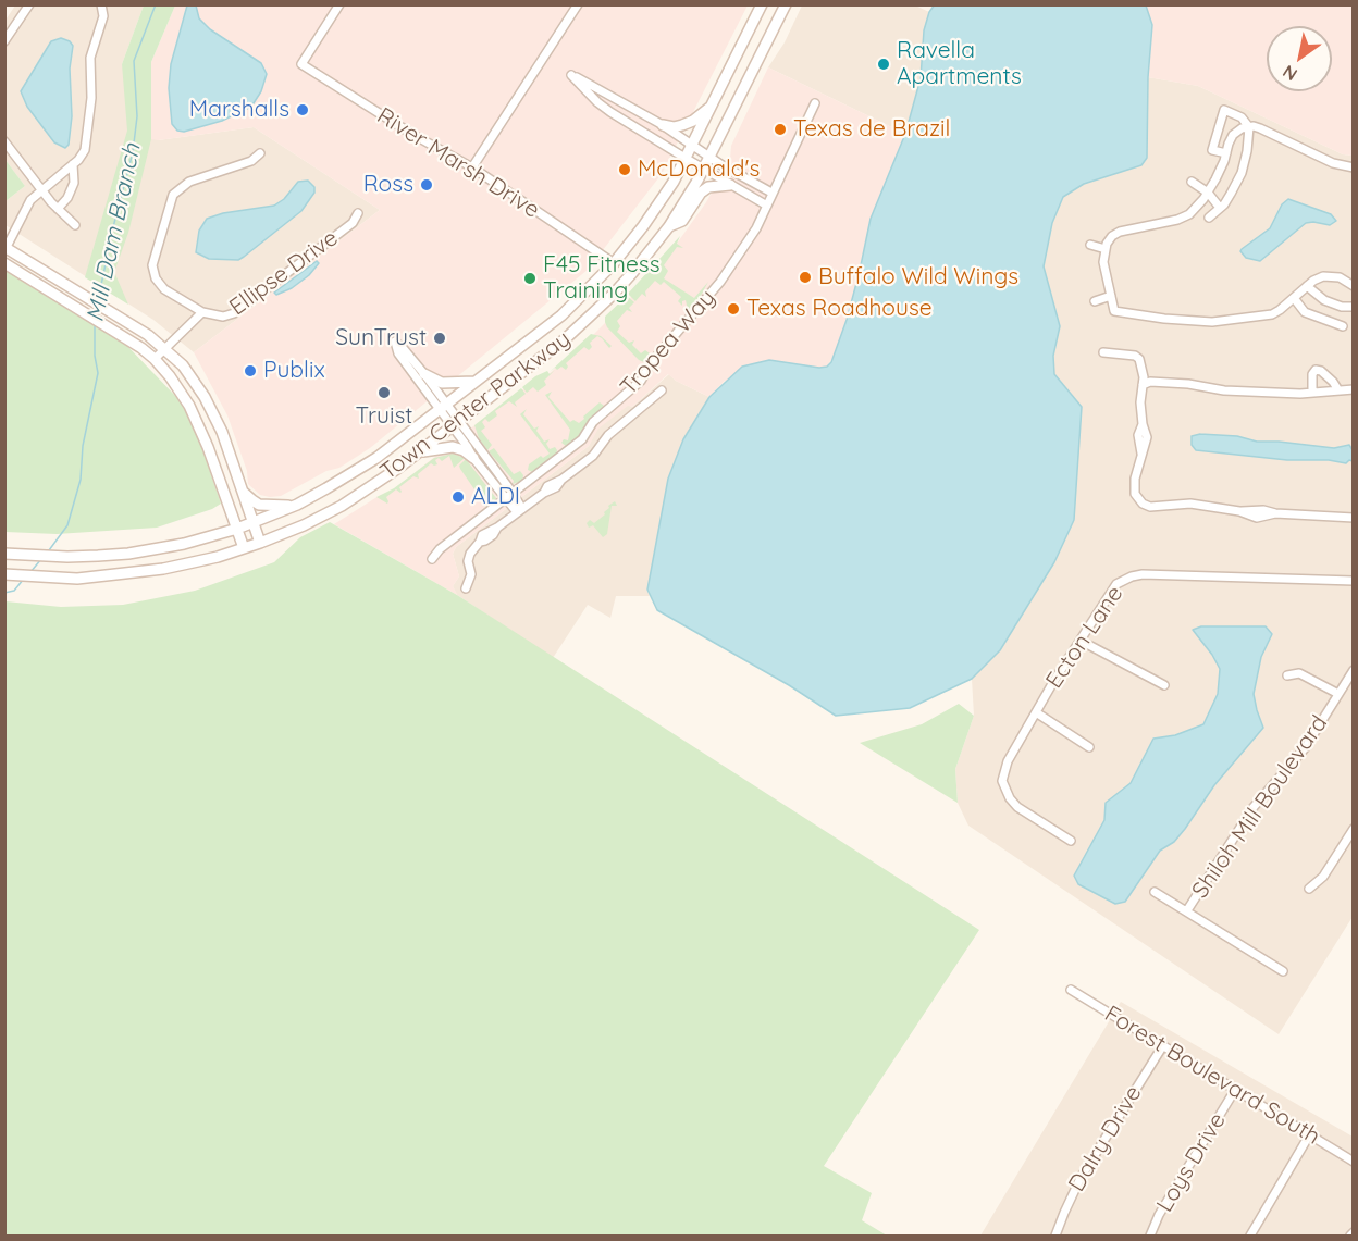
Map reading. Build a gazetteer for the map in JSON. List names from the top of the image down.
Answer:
{
  "streets": {
    "main road": ["Town Center Parkway"],
    "street": [
      "River Marsh Drive",
      "Ellipse Drive",
      "Tropea Way",
      "Ecton Lane",
      "Shiloh Mill Boulevard",
      "Forest Boulevard South",
      "Dalry Drive",
      "Loys Drive"
    ]
  },
  "crossings": [
    ["River Marsh Drive", "Town Center Parkway"],
    ["Forest Boulevard South", "Dalry Drive"],
    ["Forest Boulevard South", "Loys Drive"]
  ],
  "water": ["Mill Dam Branch"],
  "places": [
    "Ravella Apartments",
    "Marshalls",
    "Texas de Brazil",
    "McDonald's",
    "Ross",
    "Buffalo Wild Wings",
    "F45 Fitness Training",
    "Texas Roadhouse",
    "SunTrust",
    "Publix",
    "Truist",
    "ALDI"
  ],
  "north": "bottom left"
}
